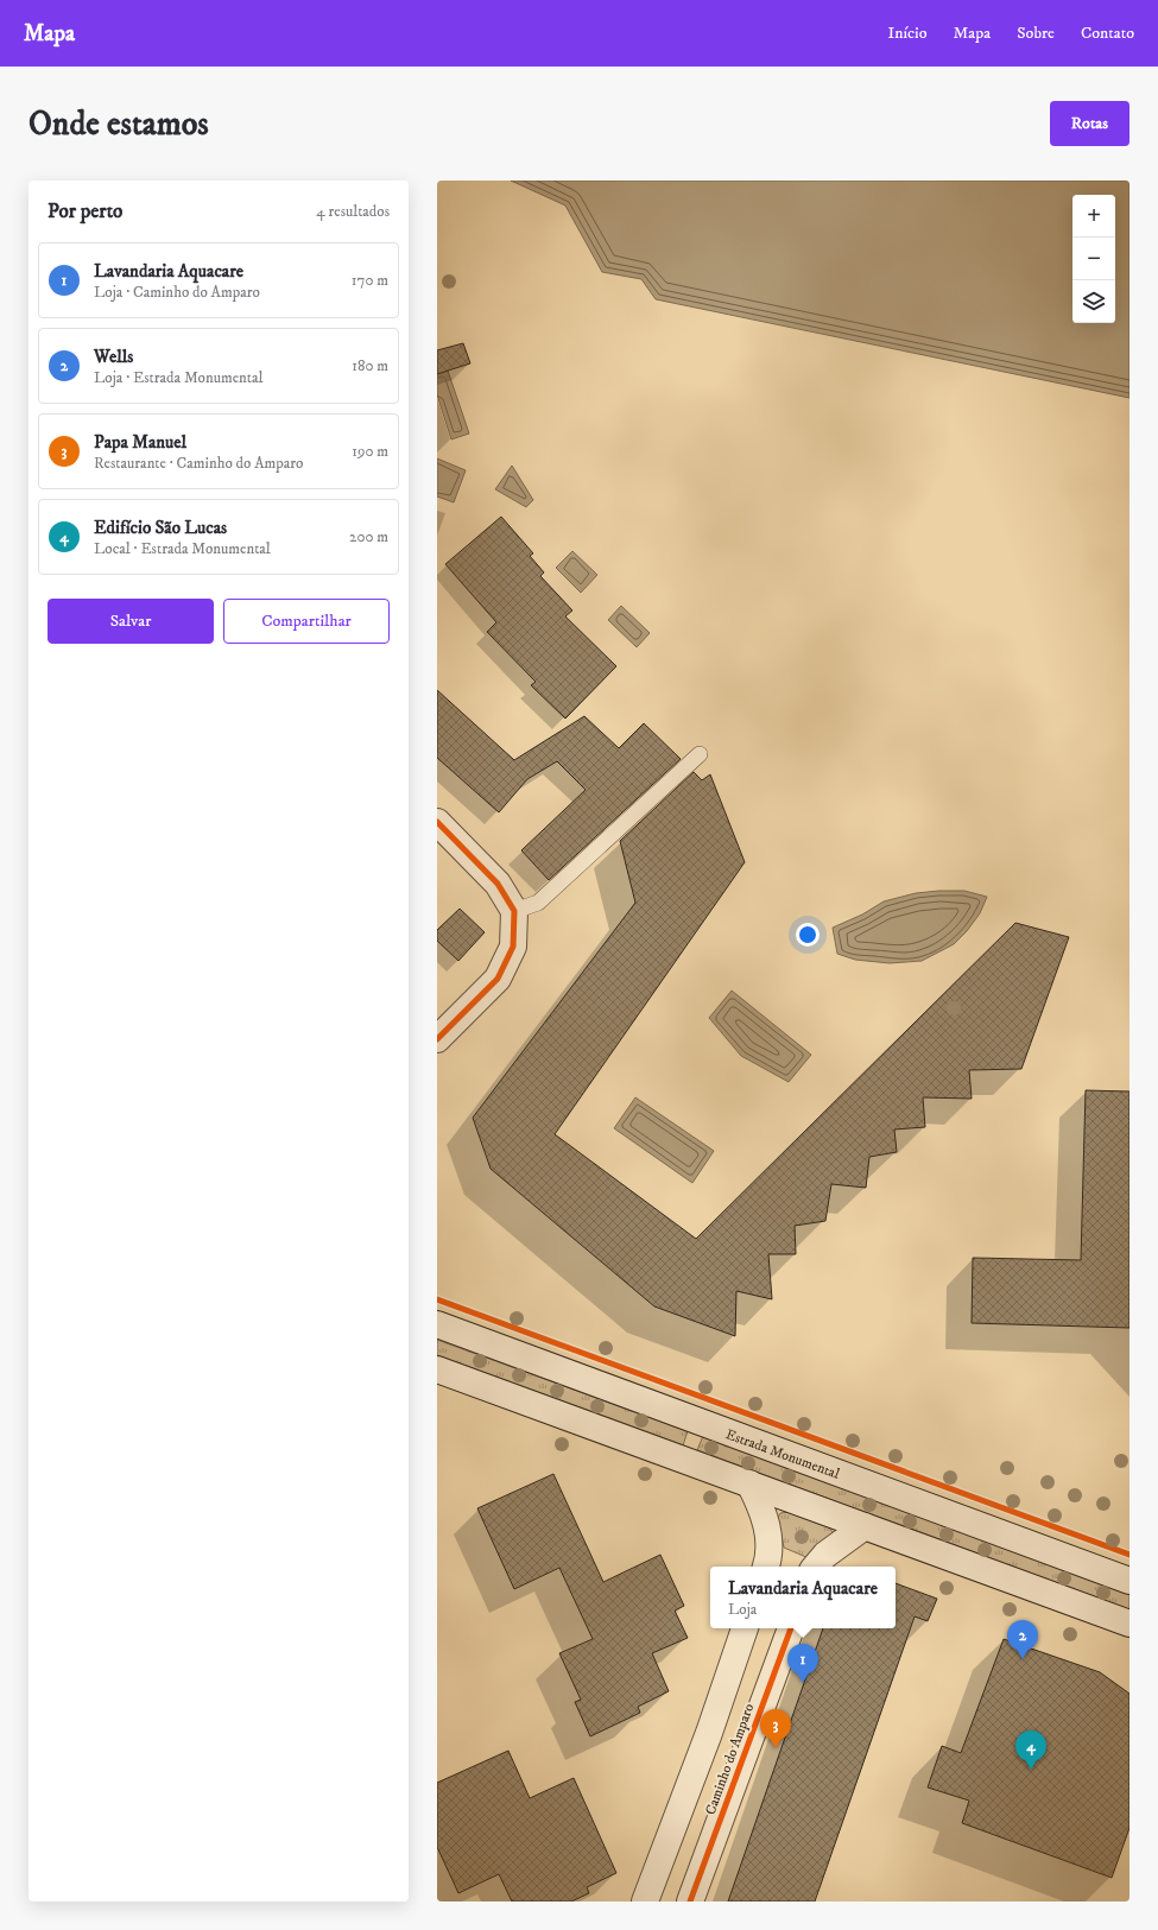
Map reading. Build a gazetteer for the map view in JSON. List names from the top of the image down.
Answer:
{
  "streets": {
    "main road": ["Estrada Monumental", "Caminho do Amparo"]
  },
  "page": {
    "header": "Mapa",
    "nav": [
      "Início",
      "Mapa",
      "Sobre",
      "Contato"
    ],
    "buttons": [
      "Rotas",
      ["Salvar", "Compartilhar"]
    ],
    "title": "Onde estamos",
    "heading": ["Por perto", "4 resultados"],
    "map_buttons": ["+", "−"],
    "list": [
      {
        "mark": "1",
        "name": "Lavandaria Aquacare",
        "note": "Loja · Caminho do Amparo",
        "value": "170 m"
      },
      {
        "mark": "2",
        "name": "Wells",
        "note": "Loja · Estrada Monumental",
        "value": "180 m"
      },
      {
        "mark": "3",
        "name": "Papa Manuel",
        "note": "Restaurante · Caminho do Amparo",
        "value": "190 m"
      },
      {
        "mark": "4",
        "name": "Edifício São Lucas",
        "note": "Local · Estrada Monumental",
        "value": "200 m"
      }
    ],
    "popup": ["Lavandaria Aquacare", "Loja"],
    "pins": [
      "2",
      "1",
      "3",
      "4"
    ]
  }
}
